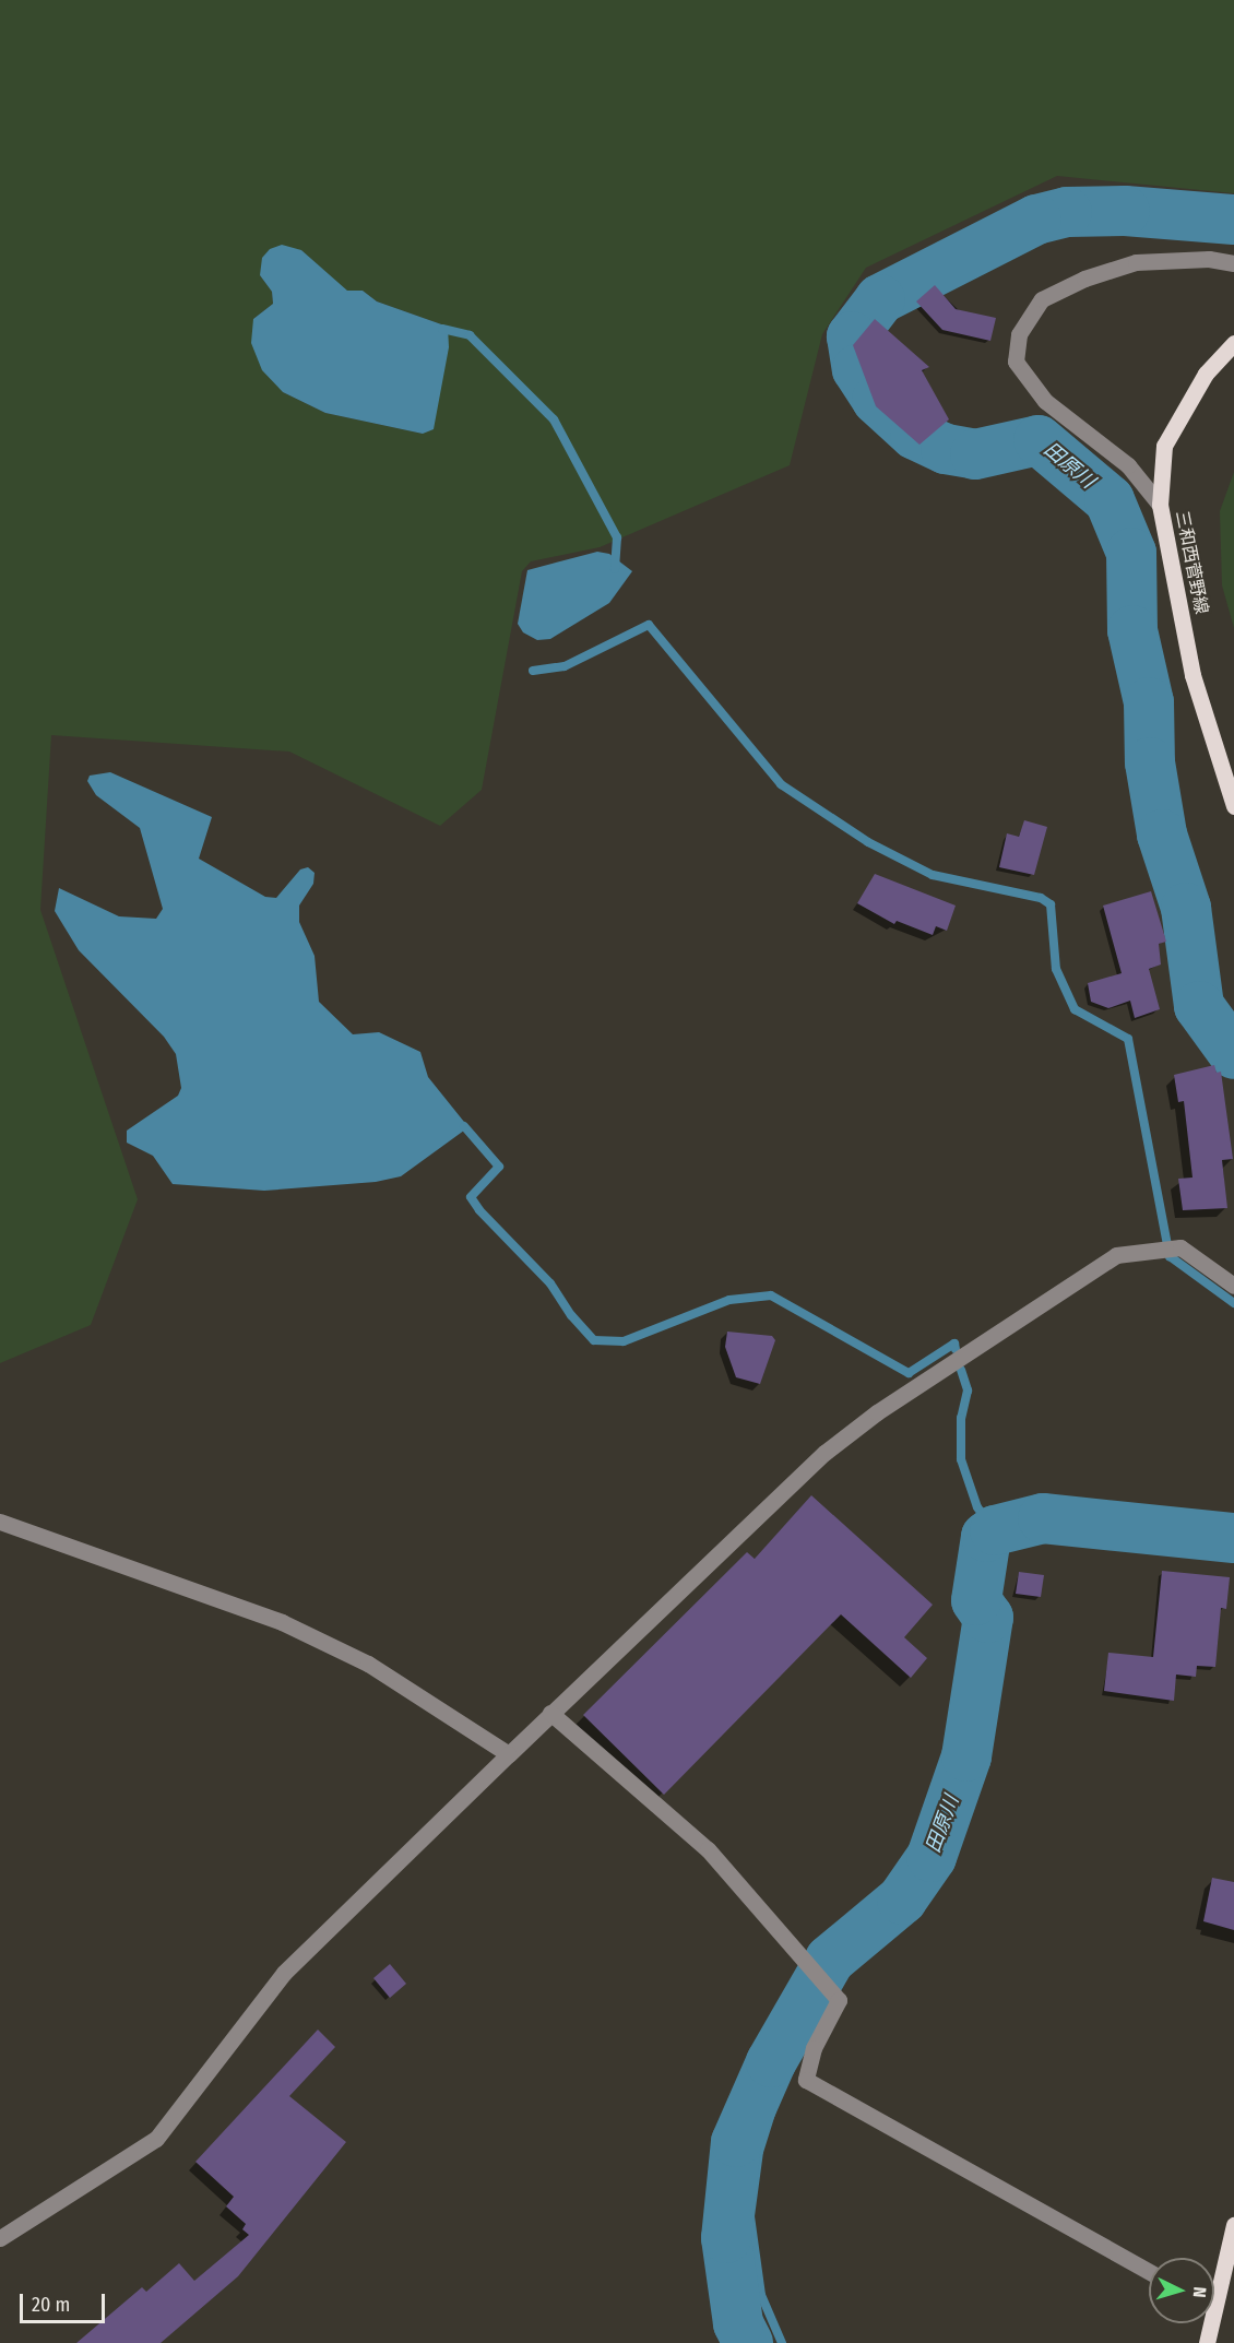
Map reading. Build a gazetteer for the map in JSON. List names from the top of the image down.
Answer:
{
  "streets": {
    "main road": ["三和西菅野線"]
  },
  "water": ["田原川"],
  "scale_bar": "20 m",
  "north": "right"
}
